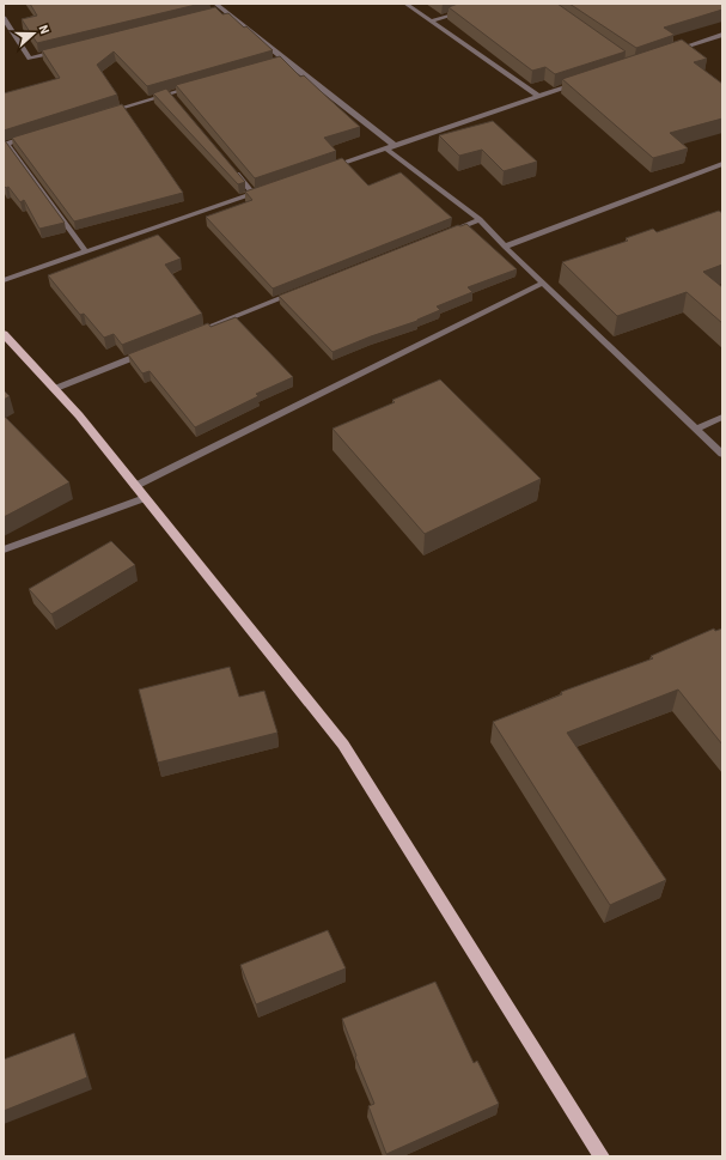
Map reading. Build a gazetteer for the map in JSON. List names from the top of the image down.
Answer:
{
  "north": "right"
}
